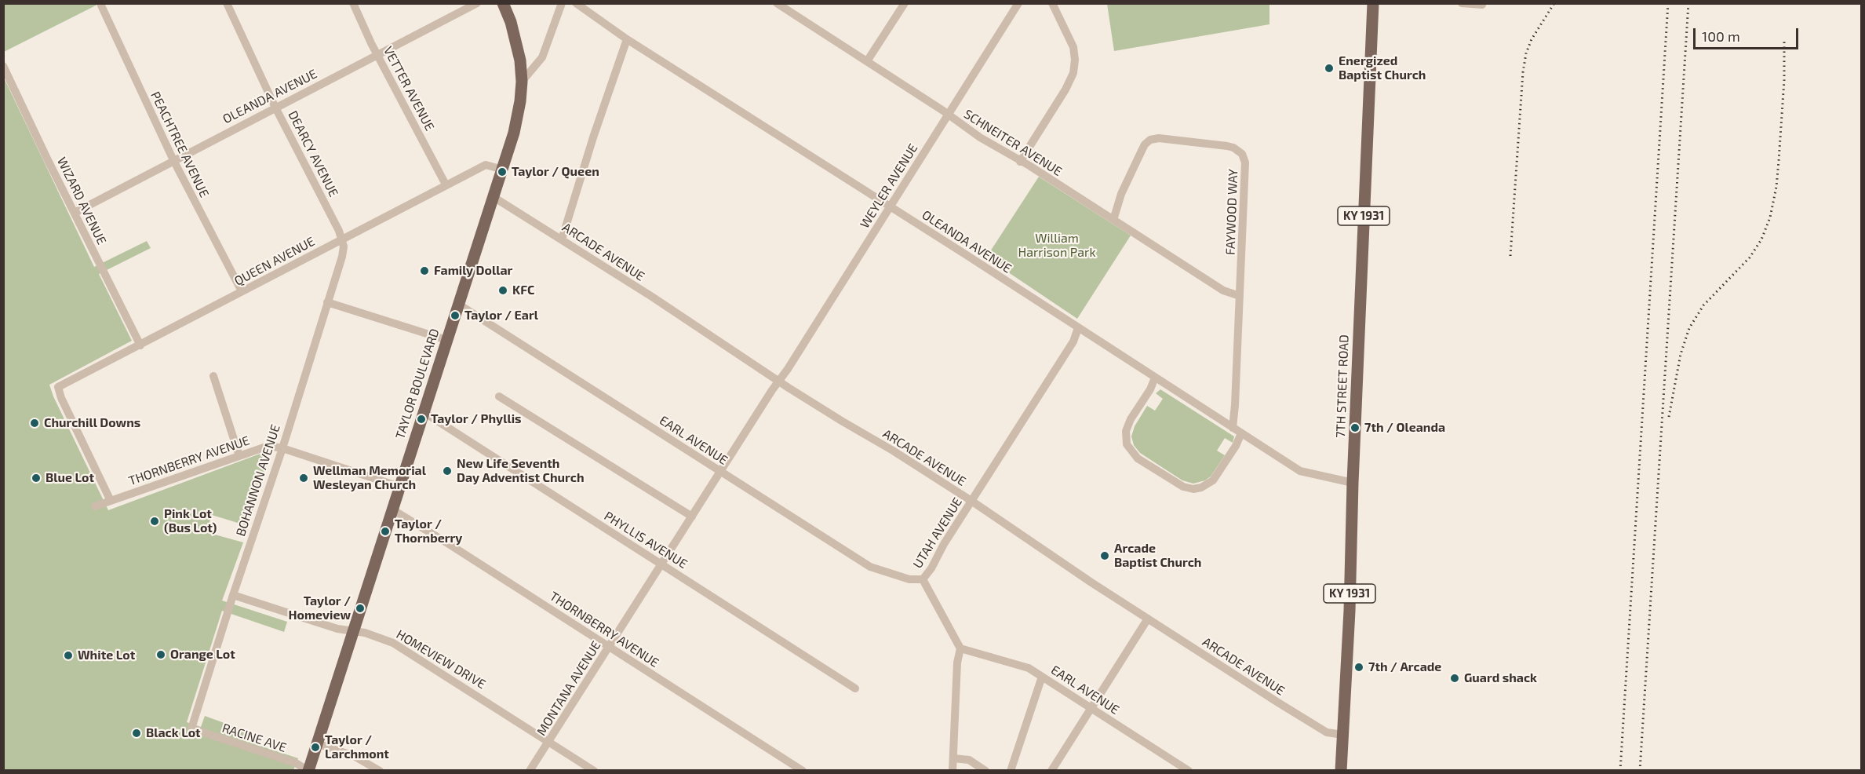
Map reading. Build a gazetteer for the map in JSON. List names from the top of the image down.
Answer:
{
  "streets": {
    "main road": ["KY 1931", "TAYLOR BOULEVARD", "7TH STREET ROAD"],
    "street": [
      "VETTER AVENUE",
      "OLEANDA AVENUE",
      "SCHNEITER AVENUE",
      "PEACHTREE AVENUE",
      "DEARCY AVENUE",
      "WEYLER AVENUE",
      "WIZARD AVENUE",
      "FAYWOOD WAY",
      "ARCADE AVENUE",
      "QUEEN AVENUE",
      "EARL AVENUE",
      "THORNBERRY AVENUE",
      "BOHANNON AVENUE",
      "UTAH AVENUE",
      "PHYLLIS AVENUE",
      "HOMEVIEW DRIVE",
      "MONTANA AVENUE",
      "RACINE AVE"
    ]
  },
  "crossings": [
    ["VETTER AVENUE", "OLEANDA AVENUE"],
    ["VETTER AVENUE", "QUEEN AVENUE"],
    ["OLEANDA AVENUE", "PEACHTREE AVENUE"],
    ["OLEANDA AVENUE", "DEARCY AVENUE"],
    ["OLEANDA AVENUE", "WEYLER AVENUE"],
    ["OLEANDA AVENUE", "WIZARD AVENUE"],
    ["OLEANDA AVENUE", "FAYWOOD WAY"],
    ["OLEANDA AVENUE", "7TH STREET ROAD"],
    ["OLEANDA AVENUE", "UTAH AVENUE"],
    ["SCHNEITER AVENUE", "WEYLER AVENUE"],
    ["SCHNEITER AVENUE", "FAYWOOD WAY"],
    ["PEACHTREE AVENUE", "QUEEN AVENUE"],
    ["DEARCY AVENUE", "QUEEN AVENUE"],
    ["DEARCY AVENUE", "BOHANNON AVENUE"],
    ["WEYLER AVENUE", "ARCADE AVENUE"],
    ["WEYLER AVENUE", "MONTANA AVENUE"],
    ["WIZARD AVENUE", "QUEEN AVENUE"],
    ["ARCADE AVENUE", "TAYLOR BOULEVARD"],
    ["ARCADE AVENUE", "7TH STREET ROAD"],
    ["ARCADE AVENUE", "UTAH AVENUE"],
    ["ARCADE AVENUE", "MONTANA AVENUE"],
    ["QUEEN AVENUE", "TAYLOR BOULEVARD"],
    ["QUEEN AVENUE", "THORNBERRY AVENUE"],
    ["QUEEN AVENUE", "BOHANNON AVENUE"],
    ["TAYLOR BOULEVARD", "EARL AVENUE"],
    ["TAYLOR BOULEVARD", "THORNBERRY AVENUE"],
    ["TAYLOR BOULEVARD", "PHYLLIS AVENUE"],
    ["TAYLOR BOULEVARD", "HOMEVIEW DRIVE"],
    ["TAYLOR BOULEVARD", "RACINE AVE"],
    ["EARL AVENUE", "UTAH AVENUE"],
    ["EARL AVENUE", "MONTANA AVENUE"],
    ["THORNBERRY AVENUE", "BOHANNON AVENUE"],
    ["THORNBERRY AVENUE", "MONTANA AVENUE"],
    ["BOHANNON AVENUE", "HOMEVIEW DRIVE"],
    ["BOHANNON AVENUE", "RACINE AVE"],
    ["PHYLLIS AVENUE", "MONTANA AVENUE"],
    ["HOMEVIEW DRIVE", "MONTANA AVENUE"]
  ],
  "parks": ["William Harrison Park"],
  "places": [
    "Energized Baptist Church",
    "Taylor / Queen",
    "Family Dollar",
    "KFC",
    "Taylor / Earl",
    "Taylor / Phyllis",
    "Churchill Downs",
    "7th / Oleanda",
    "New Life Seventh Day Adventist Church",
    "Blue Lot",
    "Wellman Memorial Wesleyan Church",
    "Pink Lot (Bus Lot)",
    "Taylor / Thornberry",
    "Arcade Baptist Church",
    "Taylor / Homeview",
    "Orange Lot",
    "White Lot",
    "7th / Arcade",
    "Guard shack",
    "Black Lot",
    "Taylor / Larchmont"
  ],
  "scale_bar": "100 m"
}
